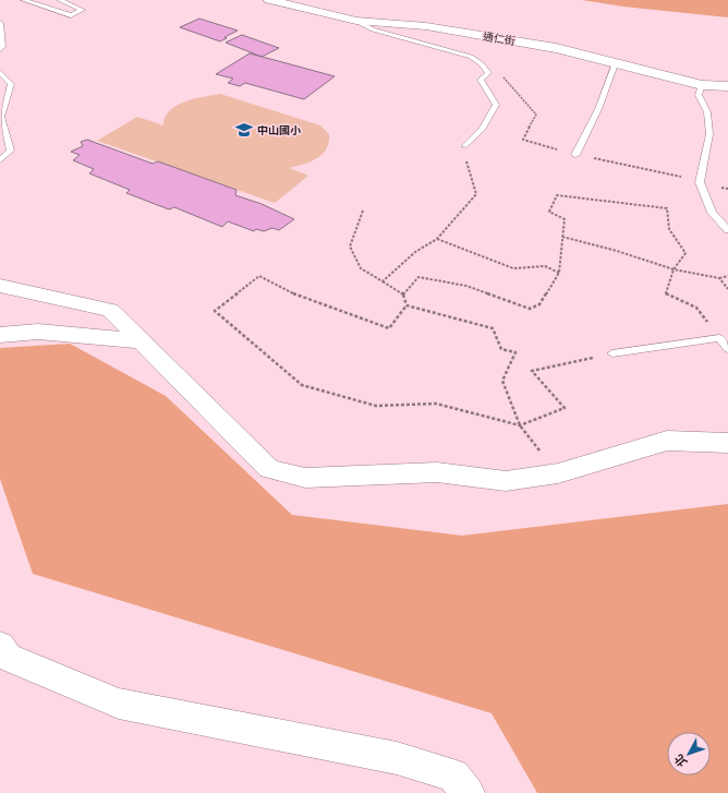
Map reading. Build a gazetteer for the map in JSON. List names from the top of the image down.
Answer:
{
  "streets": {
    "street": ["通仁街"]
  },
  "places": {
    "school or university": ["中山國小"]
  },
  "north": "bottom left"
}
